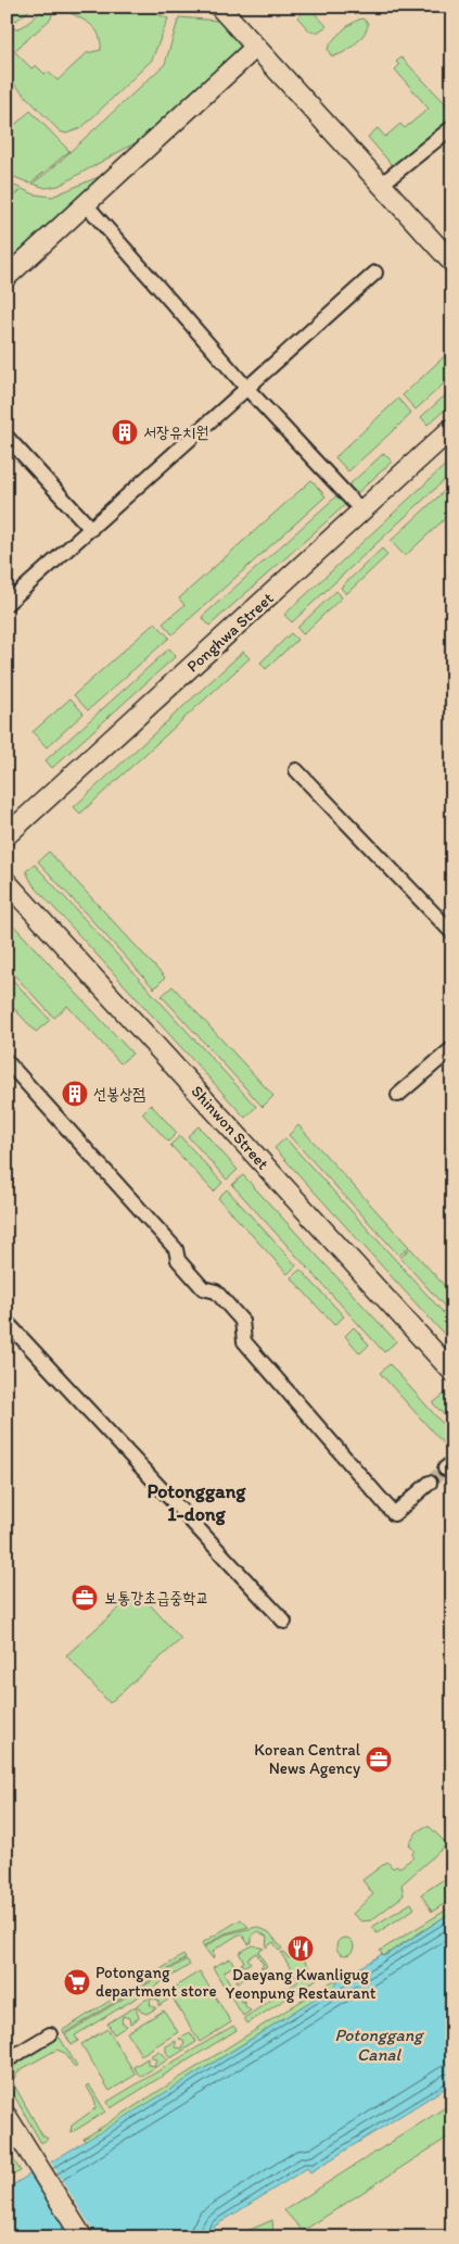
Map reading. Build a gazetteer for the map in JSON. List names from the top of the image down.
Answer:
{
  "streets": {
    "main road": ["Ponghwa Street", "Shinwon Street"]
  },
  "districts": ["Potonggang 1-dong"],
  "water": ["Potonggang Canal"],
  "places": {
    "building": ["서장유치원", "선봉상점"],
    "office": ["보통강초급중학교", "Korean Central News Agency"],
    "restaurant": ["Daeyang Kwanligug Yeonpung Restaurant"],
    "supermarket": ["Potongang department store"]
  }
}
